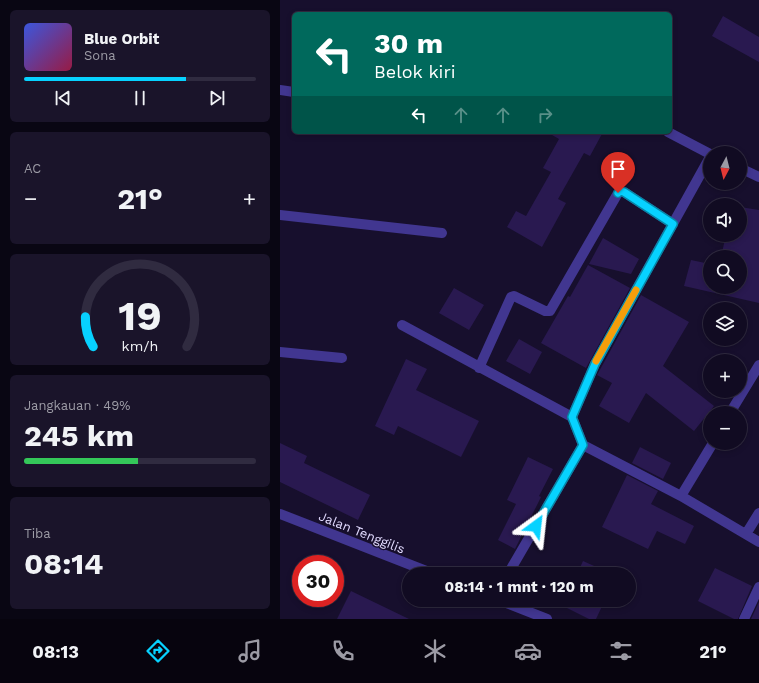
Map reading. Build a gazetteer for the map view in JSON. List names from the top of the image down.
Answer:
{
  "streets": {
    "street": ["Jalan Tenggilis"]
  },
  "north": "bottom",
  "page": {
    "turn": ["30 m", "Belok kiri"],
    "song": ["Blue Orbit", "Sona"],
    "tile": [
      "AC",
      ["Jangkauan · 49%", "245 km"],
      ["Tiba", "08:14"]
    ],
    "map_buttons": ["+", "−"],
    "heat": ["−", "21°", "+"],
    "limit": "30",
    "trip": "08:14 · 1 mnt · 120 m",
    "tabs": ["08:13", "21°"],
    "gauge": ["19", "km/h"]
  }
}
